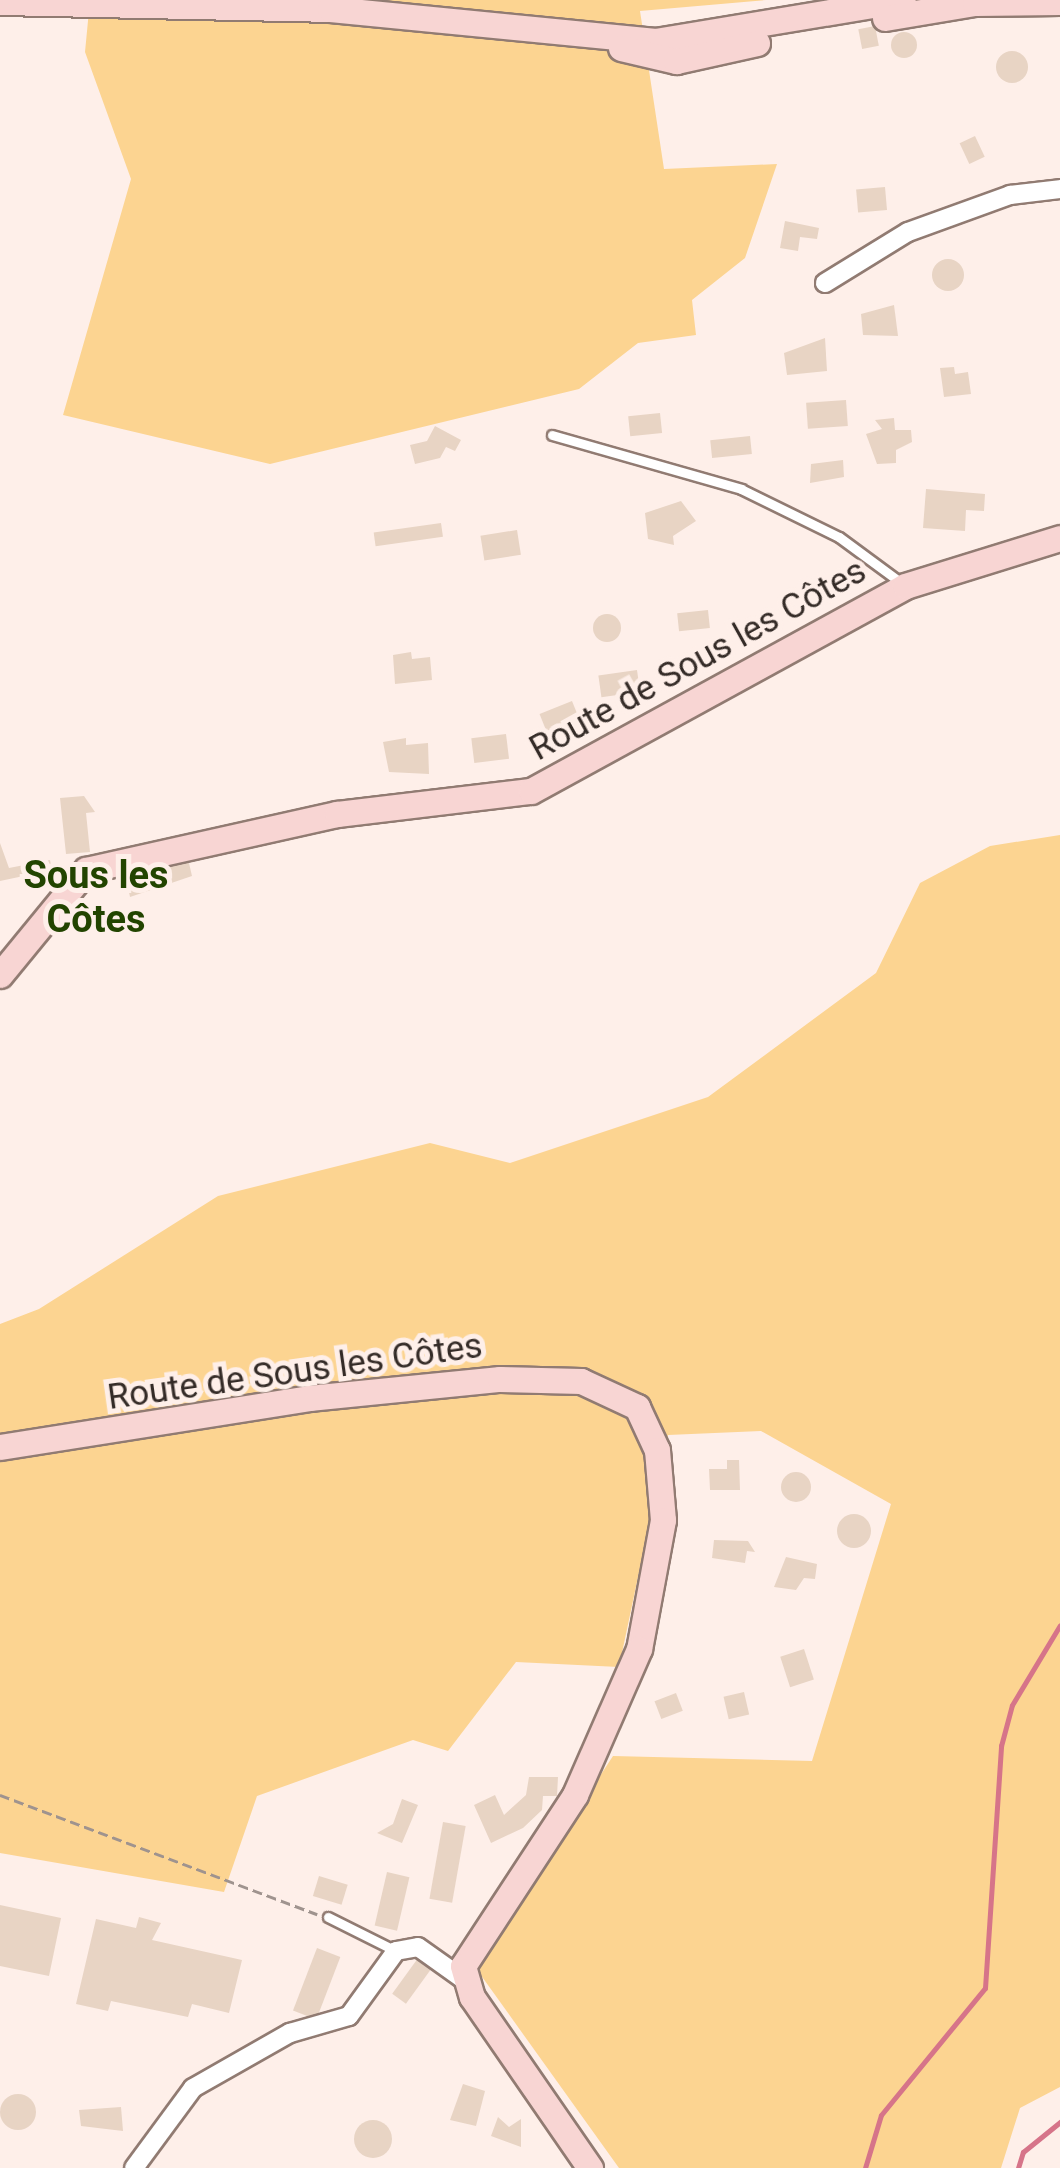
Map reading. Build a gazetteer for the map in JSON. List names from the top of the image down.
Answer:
{
  "streets": {
    "street": ["Route de Sous les Côtes"]
  },
  "districts": ["Sous les Côtes"]
}
